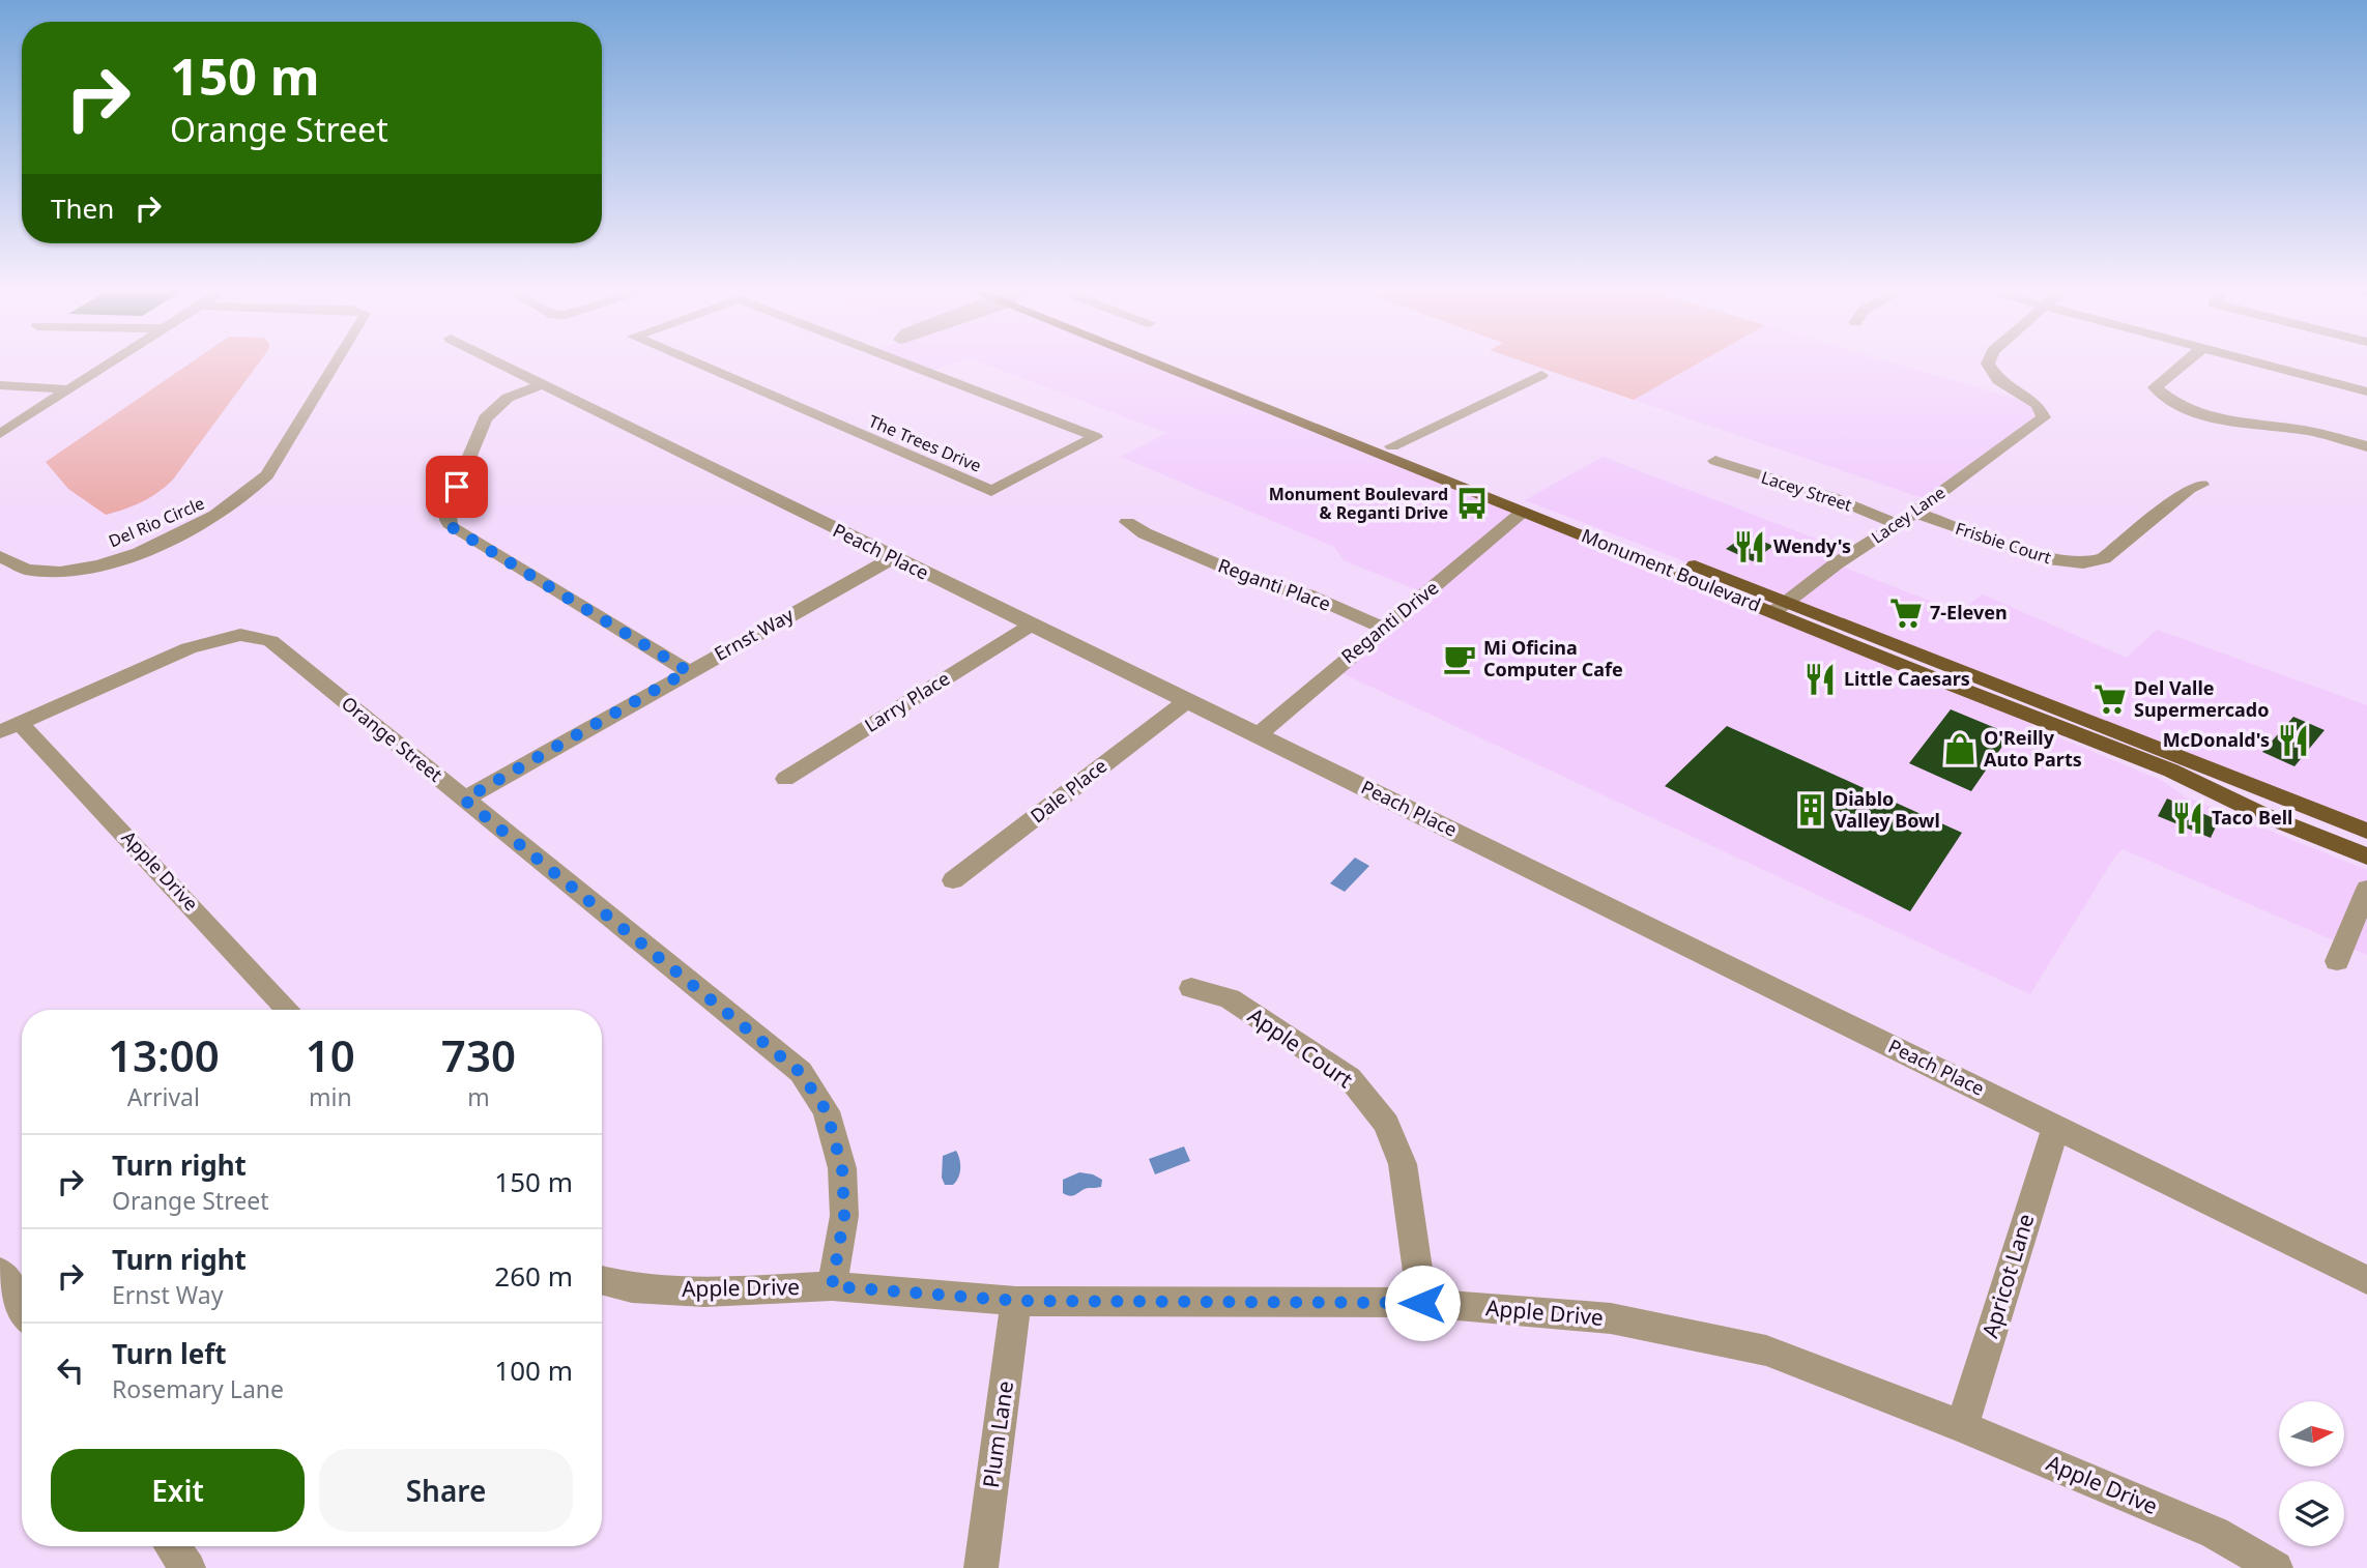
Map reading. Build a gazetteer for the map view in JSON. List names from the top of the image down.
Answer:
{
  "streets": {
    "main road": ["Monument Boulevard"],
    "street": [
      "The Trees Drive",
      "Lacey Street",
      "Lacey Lane",
      "Del Rio Circle",
      "Frisbie Court",
      "Peach Place",
      "Reganti Place",
      "Reganti Drive",
      "Ernst Way",
      "Larry Place",
      "Orange Street",
      "Dale Place",
      "Apple Drive",
      "Apple Court",
      "Apricot Lane",
      "Plum Lane"
    ]
  },
  "crossings": [
    ["Lacey Street", "Lacey Lane"],
    ["Lacey Lane", "Frisbie Court"],
    ["Lacey Lane", "Monument Boulevard"],
    ["Peach Place", "Reganti Drive"],
    ["Peach Place", "Ernst Way"],
    ["Peach Place", "Larry Place"],
    ["Peach Place", "Dale Place"],
    ["Peach Place", "Apricot Lane"],
    ["Monument Boulevard", "Reganti Drive"],
    ["Reganti Place", "Reganti Drive"],
    ["Ernst Way", "Orange Street"],
    ["Orange Street", "Apple Drive"],
    ["Apple Drive", "Apple Court"],
    ["Apple Drive", "Apricot Lane"],
    ["Apple Drive", "Plum Lane"]
  ],
  "places": {
    "bus stop": ["Monument Boulevard & Reganti Drive"],
    "restaurant": [
      "Wendy's",
      "Little Caesars",
      "McDonald's",
      "Taco Bell"
    ],
    "supermarket": ["7-Eleven", "Del Valle Supermercado"],
    "cafe": ["Mi Oficina Computer Cafe"],
    "shop": ["O'Reilly Auto Parts"],
    "building": ["Diablo Valley Bowl"]
  },
  "north": "right",
  "page": {
    "turn": ["150 m", "Orange Street"],
    "then": "Then",
    "eta": [
      "13:00",
      "Arrival",
      "10",
      "min",
      "730",
      "m"
    ],
    "list": [
      {
        "name": "Turn right",
        "note": "Orange Street",
        "value": "150 m"
      },
      {
        "name": "Turn right",
        "note": "Ernst Way",
        "value": "260 m"
      },
      {
        "name": "Turn left",
        "note": "Rosemary Lane",
        "value": "100 m"
      }
    ],
    "buttons": ["Exit", "Share"]
  }
}
